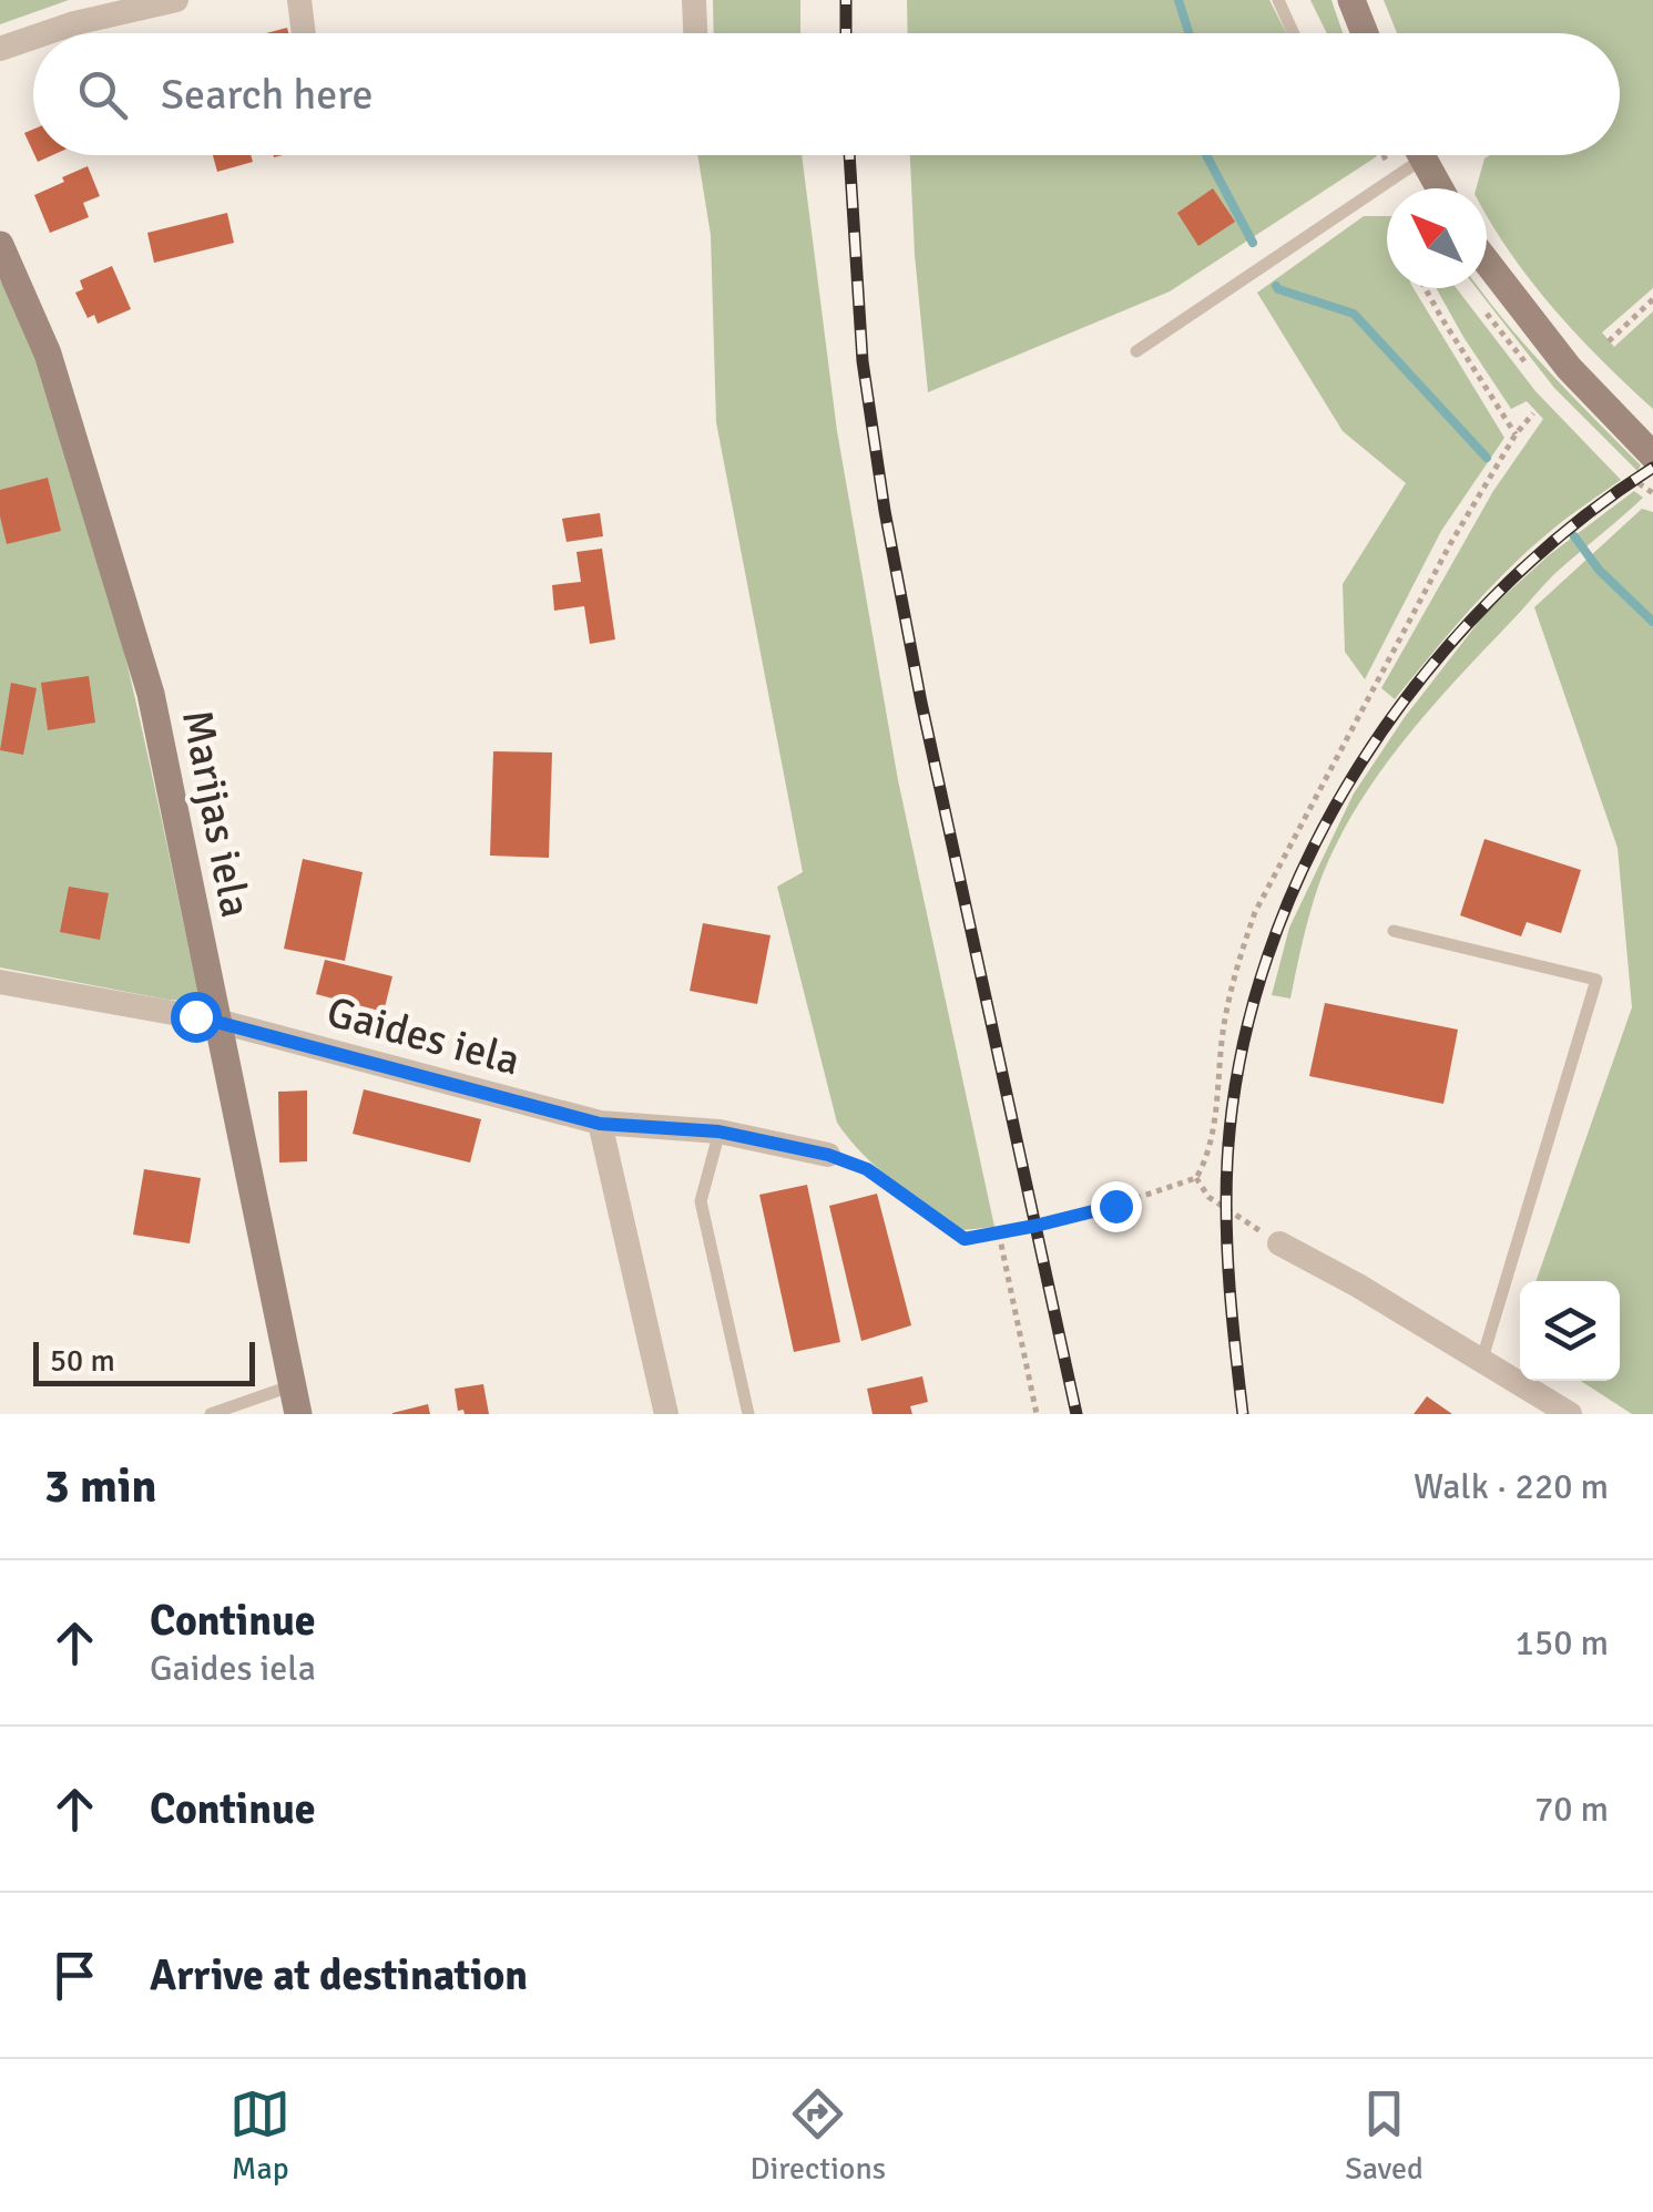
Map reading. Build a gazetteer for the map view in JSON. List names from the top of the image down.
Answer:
{
  "streets": {
    "street": ["Marijas iela", "Gaides iela"]
  },
  "crossings": [
    ["Marijas iela", "Gaides iela"]
  ],
  "scale_bar": "50 m",
  "north": "top left",
  "page": {
    "search": "Search here",
    "scale": "50 m",
    "heading": ["3 min", "Walk · 220 m"],
    "list": [
      ["Continue", "Gaides iela", "150 m"],
      ["Continue", "70 m"],
      "Arrive at destination"
    ],
    "nav": ["Map", "Directions", "Saved"]
  }
}
